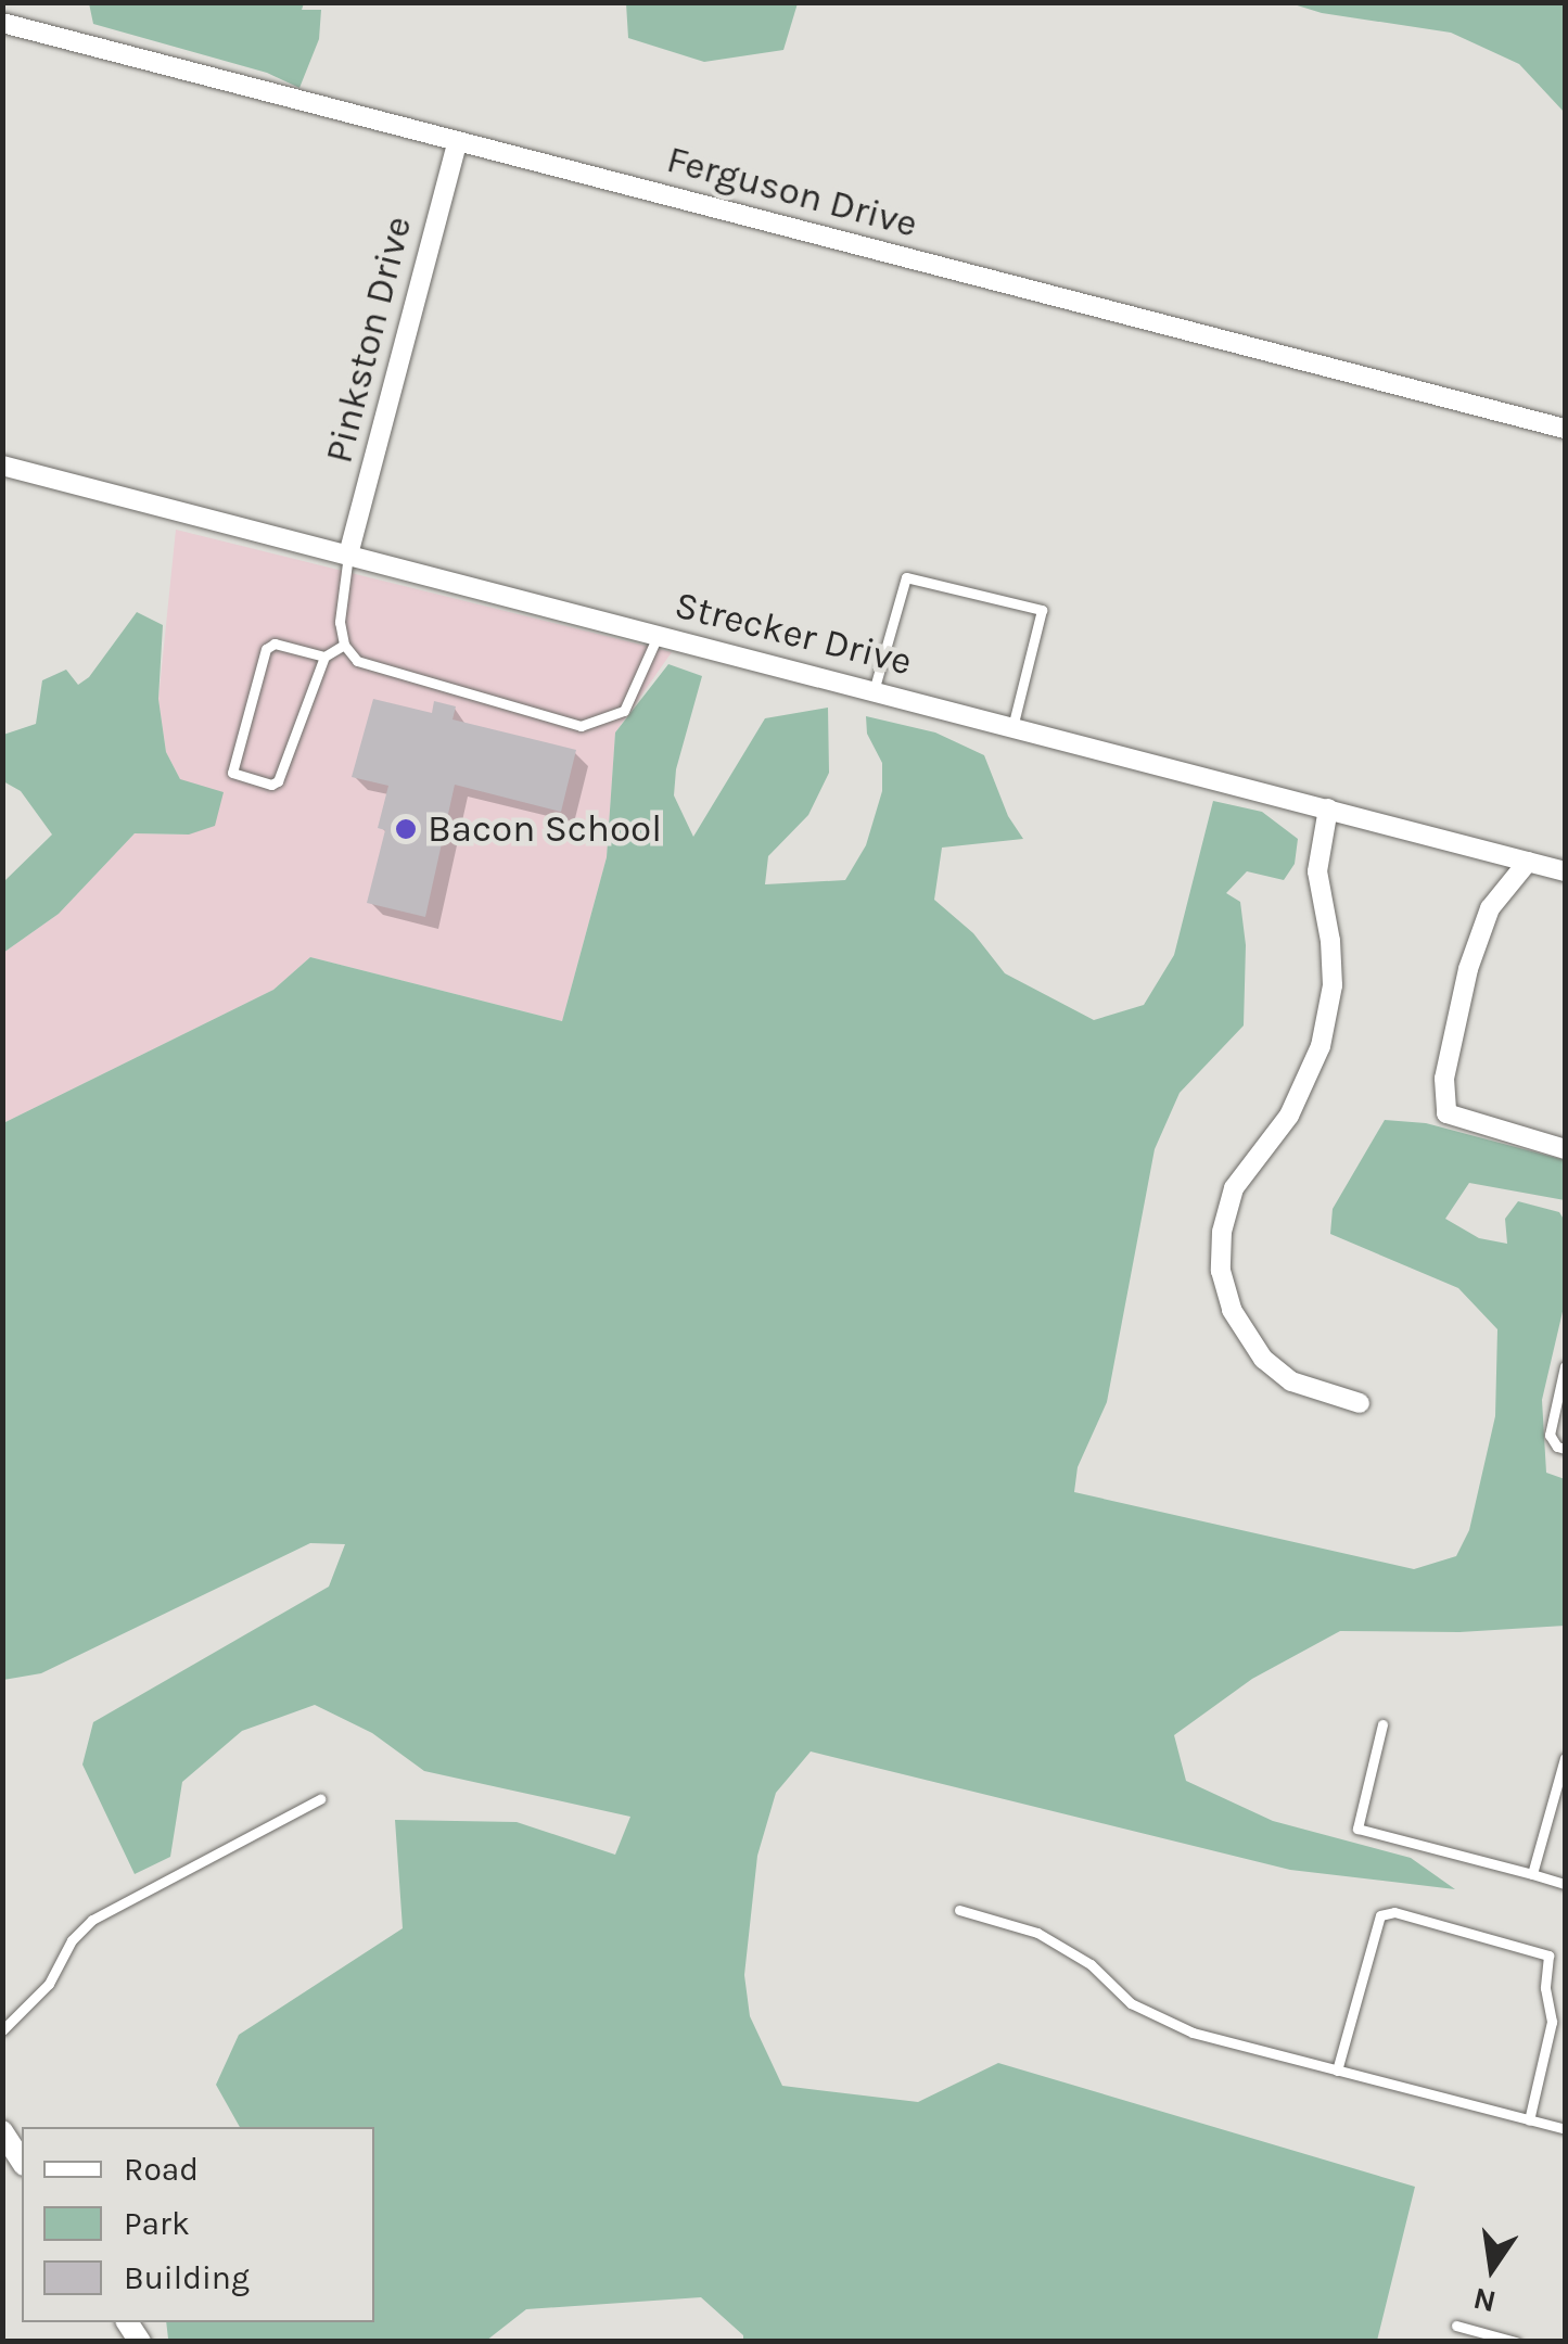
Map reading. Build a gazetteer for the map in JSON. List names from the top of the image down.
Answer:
{
  "streets": {
    "street": ["Ferguson Drive", "Pinkston Drive", "Strecker Drive"]
  },
  "crossings": [
    ["Ferguson Drive", "Pinkston Drive"],
    ["Pinkston Drive", "Strecker Drive"]
  ],
  "places": ["Bacon School"],
  "legend": ["Road", "Park", "Building"],
  "north": "bottom"
}
